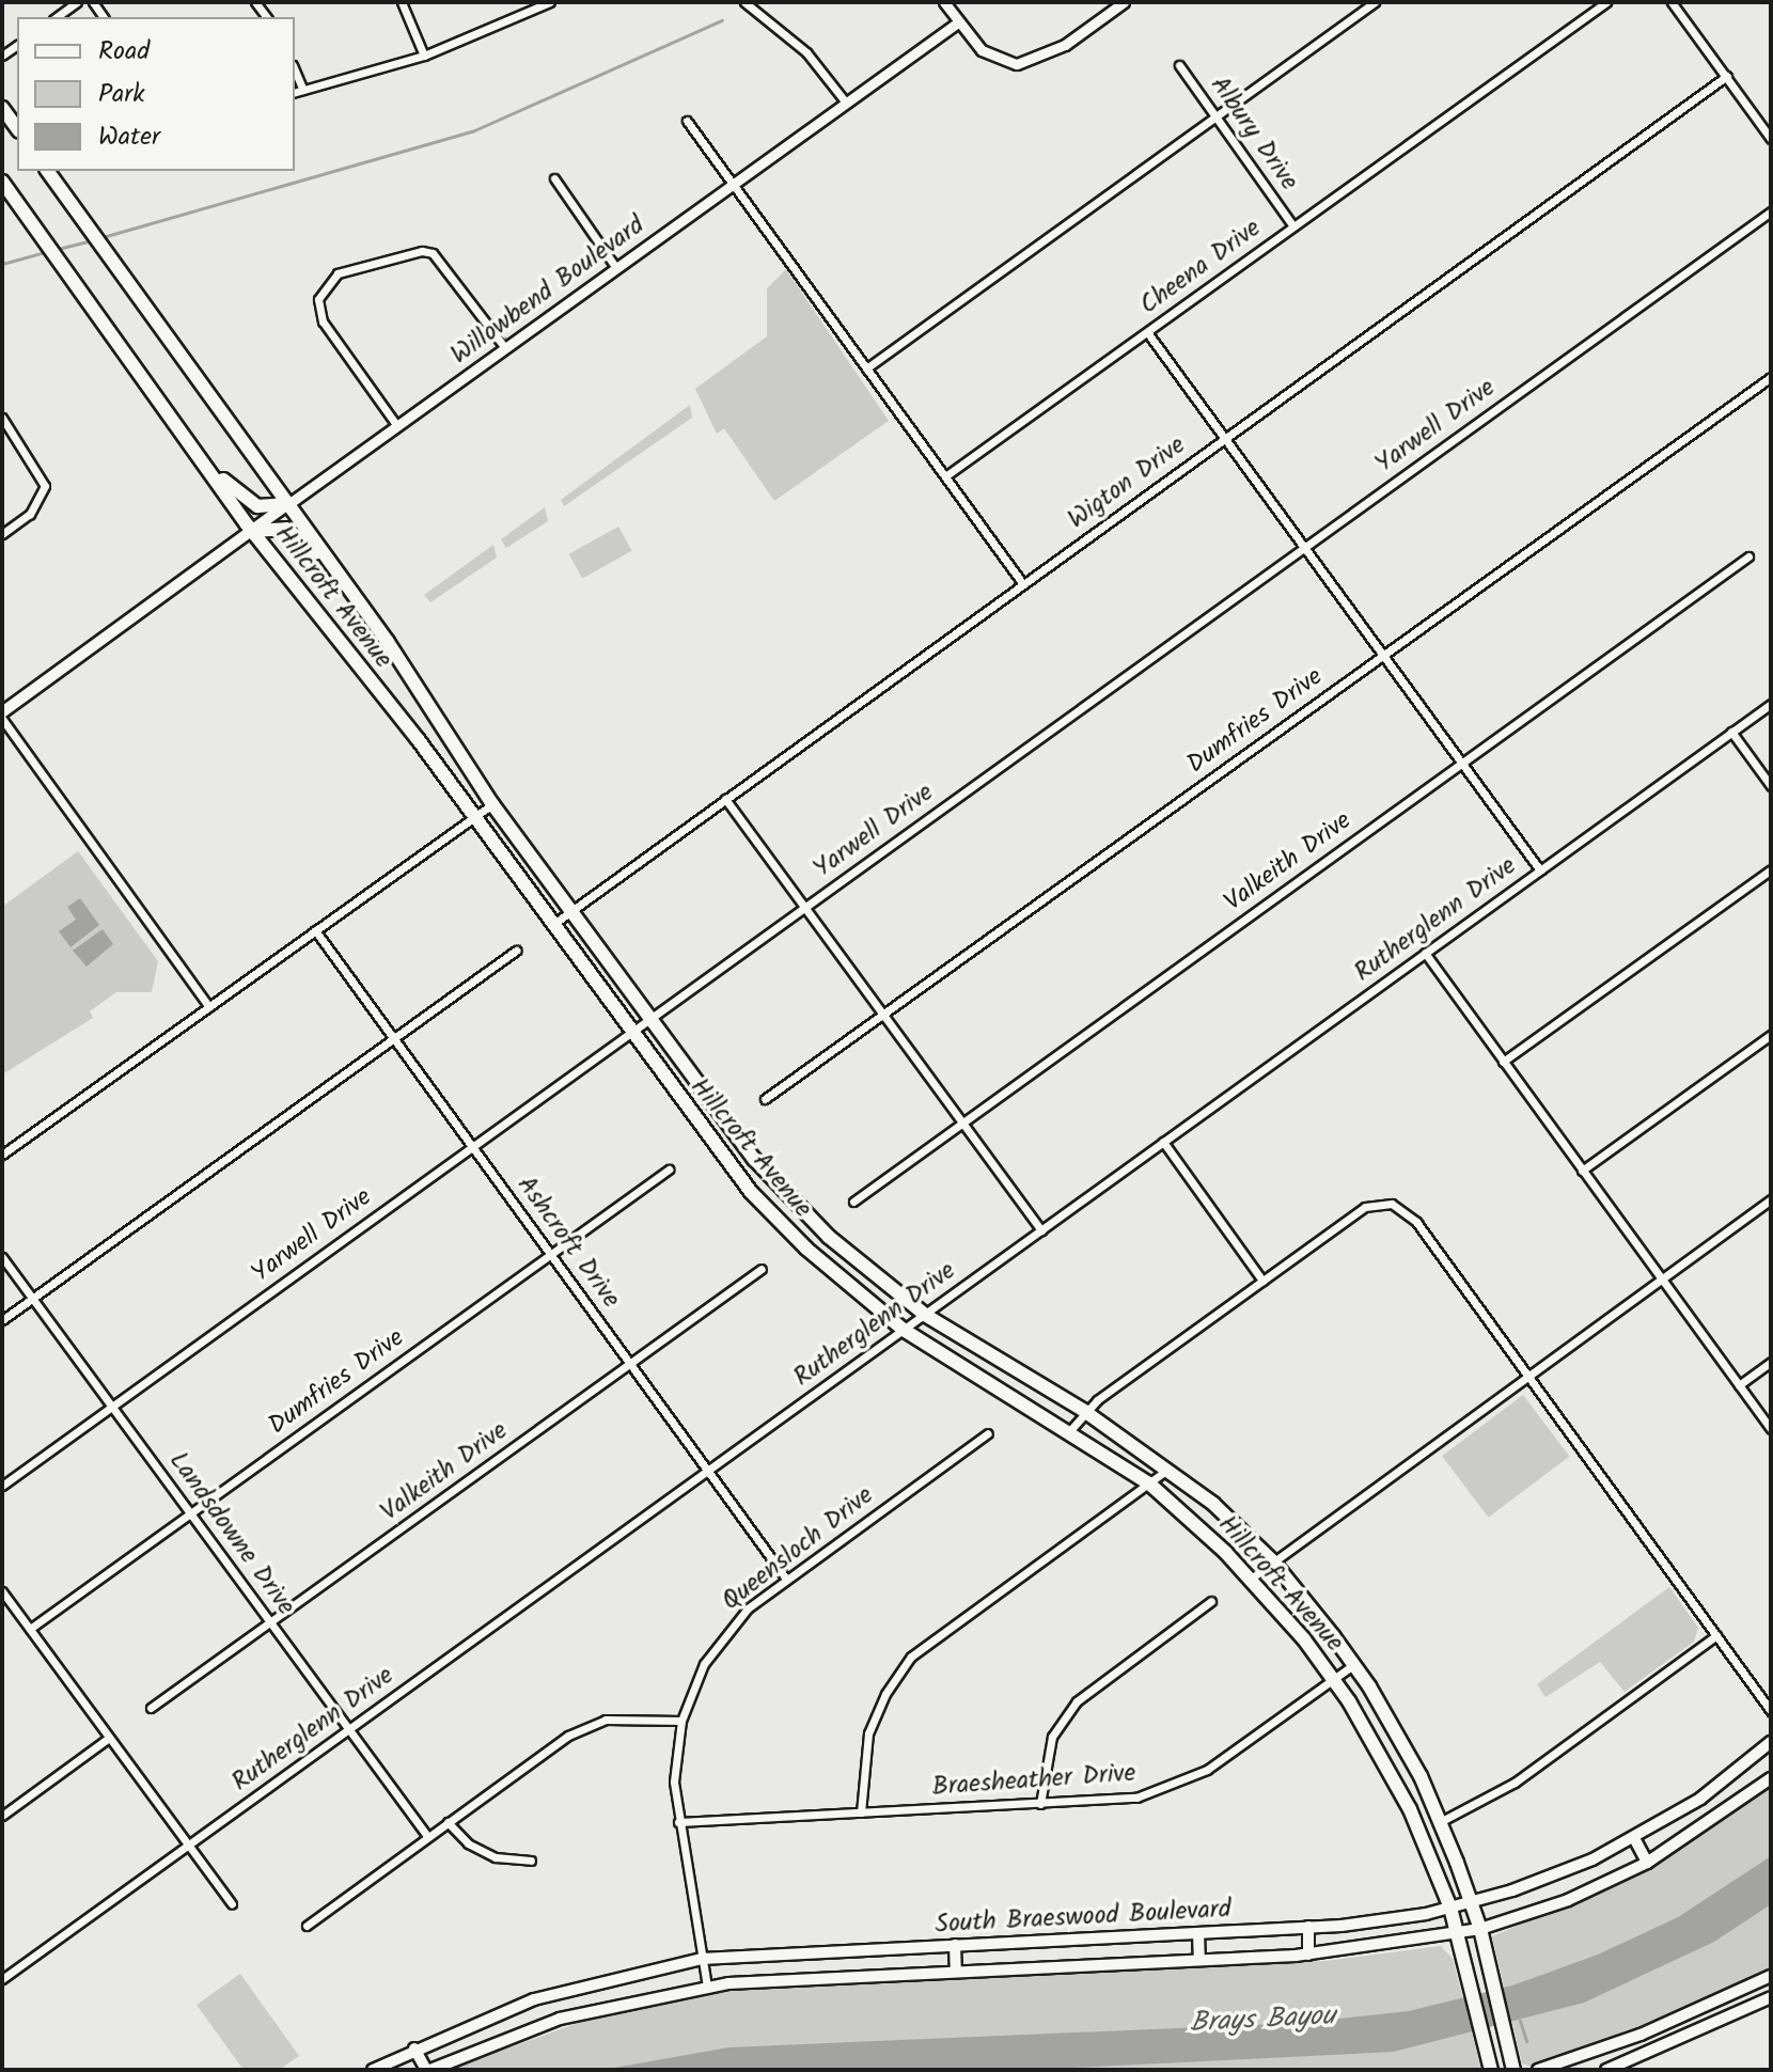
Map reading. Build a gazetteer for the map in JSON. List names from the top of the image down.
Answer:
{
  "streets": {
    "main road": ["Willowbend Boulevard", "Hillcroft Avenue", "South Braeswood Boulevard"],
    "street": [
      "Albury Drive",
      "Cheena Drive",
      "Yarwell Drive",
      "Wigton Drive",
      "Dumfries Drive",
      "Valkeith Drive",
      "Rutherglenn Drive",
      "Ashcroft Drive",
      "Landsdowne Drive",
      "Queensloch Drive",
      "Braesheather Drive"
    ]
  },
  "crossings": [
    ["Albury Drive", "Cheena Drive"],
    ["Willowbend Boulevard", "Hillcroft Avenue"],
    ["Yarwell Drive", "Hillcroft Avenue"],
    ["Yarwell Drive", "Ashcroft Drive"],
    ["Yarwell Drive", "Landsdowne Drive"],
    ["Wigton Drive", "Hillcroft Avenue"],
    ["Hillcroft Avenue", "Rutherglenn Drive"],
    ["Hillcroft Avenue", "Braesheather Drive"],
    ["Hillcroft Avenue", "South Braeswood Boulevard"],
    ["Dumfries Drive", "Ashcroft Drive"],
    ["Dumfries Drive", "Landsdowne Drive"],
    ["Valkeith Drive", "Ashcroft Drive"],
    ["Valkeith Drive", "Landsdowne Drive"],
    ["Rutherglenn Drive", "Ashcroft Drive"],
    ["Rutherglenn Drive", "Landsdowne Drive"],
    ["Ashcroft Drive", "Queensloch Drive"],
    ["Queensloch Drive", "Braesheather Drive"],
    ["Queensloch Drive", "South Braeswood Boulevard"]
  ],
  "water": ["Brays Bayou"],
  "legend": ["Road", "Park", "Water"]
}
